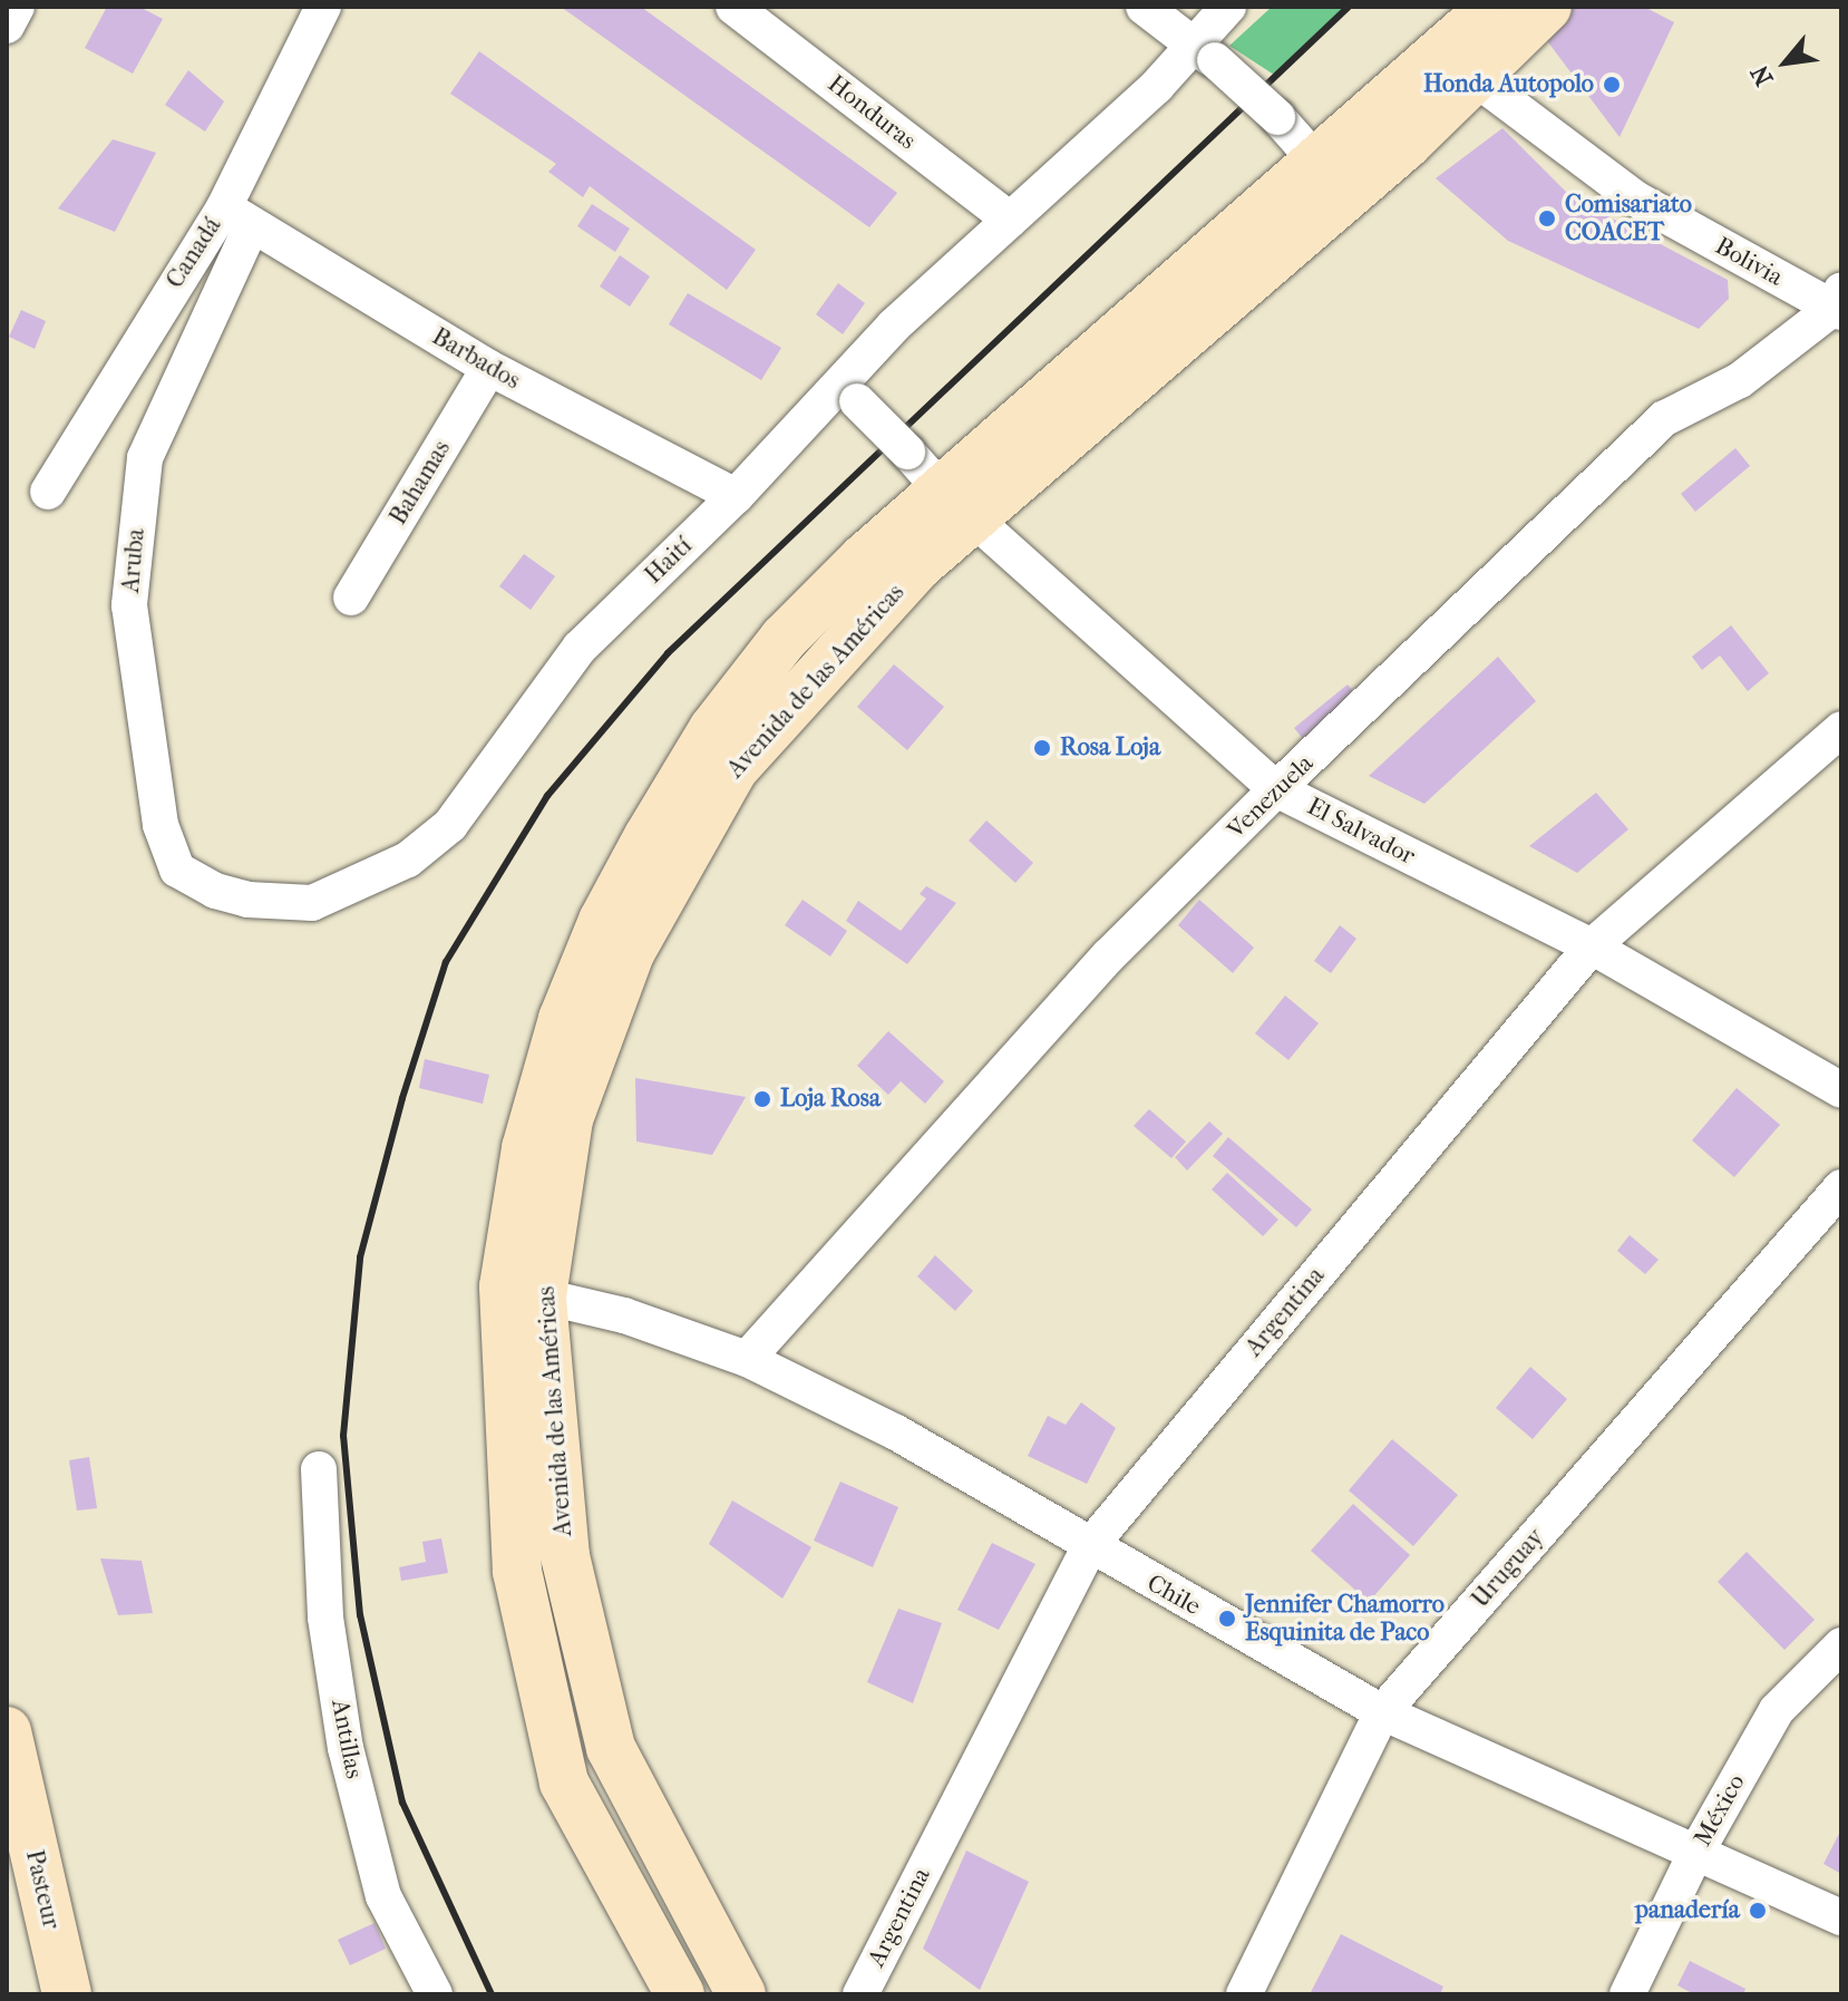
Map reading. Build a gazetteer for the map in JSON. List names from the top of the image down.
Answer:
{
  "streets": {
    "street": [
      "Honduras",
      "Canadá",
      "Bolivia",
      "Barbados",
      "Bahamas",
      "Aruba",
      "Haití",
      "Avenida de las Américas",
      "Venezuela",
      "El Salvador",
      "Argentina",
      "Uruguay",
      "Chile",
      "Antillas",
      "México",
      "Pasteur"
    ]
  },
  "crossings": [
    ["Honduras", "Haití"],
    ["Canadá", "Barbados"],
    ["Canadá", "Aruba"],
    ["Bolivia", "Avenida de las Américas"],
    ["Bolivia", "Venezuela"],
    ["Barbados", "Bahamas"],
    ["Barbados", "Aruba"],
    ["Barbados", "Haití"],
    ["Aruba", "Haití"],
    ["Haití", "El Salvador"],
    ["Avenida de las Américas", "El Salvador"],
    ["Avenida de las Américas", "Chile"],
    ["Venezuela", "El Salvador"],
    ["Venezuela", "Chile"],
    ["El Salvador", "Argentina"],
    ["Argentina", "Chile"],
    ["Uruguay", "Chile"],
    ["Chile", "México"]
  ],
  "places": [
    "Honda Autopolo",
    "Comisariato COACET",
    "Rosa Loja",
    "Loja Rosa",
    "Jennifer Chamorro Esquinita de Paco",
    "panadería"
  ],
  "north": "bottom left"
}
